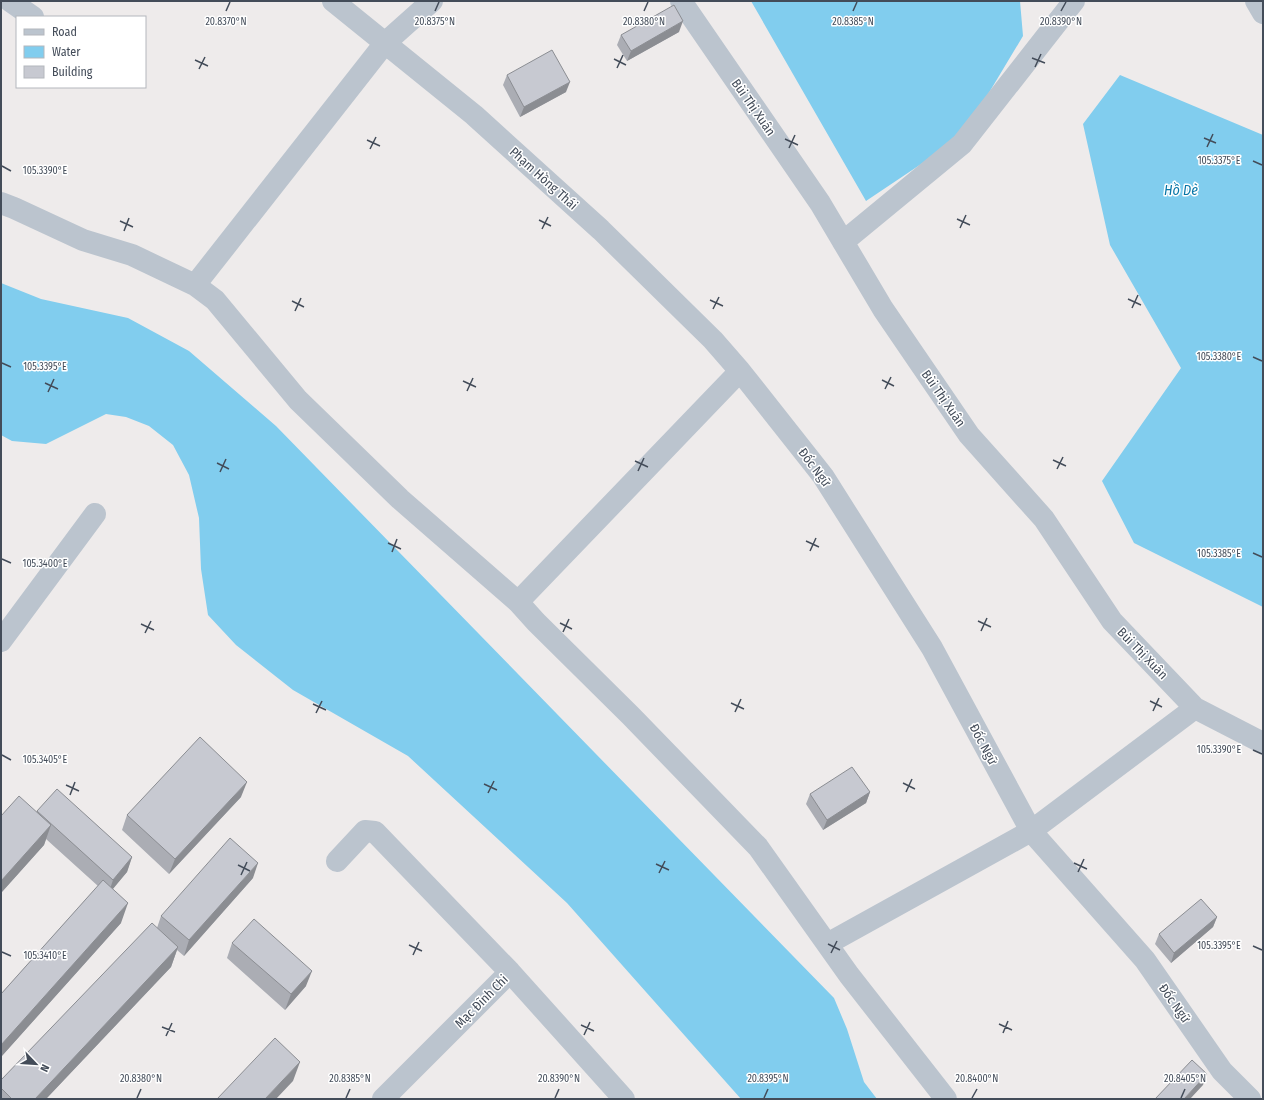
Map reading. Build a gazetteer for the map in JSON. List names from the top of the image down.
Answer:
{
  "streets": {
    "street": [
      "Bùi Thị Xuân",
      "Phạm Hồng Thái",
      "Đốc Ngữ",
      "Mạc Đĩnh Chi"
    ]
  },
  "crossings": [
    ["Phạm Hồng Thái", "Đốc Ngữ"]
  ],
  "water": ["Hồ Dè"],
  "legend": ["Road", "Water", "Building"],
  "north": "bottom right",
  "coordinates": [
    "20.8370°N",
    "20.8380°N",
    "20.8385°N",
    "20.8390°N",
    "20.8375°N",
    "105.3375°E",
    "105.3390°E",
    "105.3380°E",
    "105.3395°E",
    "105.3385°E",
    "105.3400°E",
    "105.3405°E",
    "105.3410°E",
    "20.8395°N",
    "20.8400°N",
    "20.8405°N"
  ]
}
